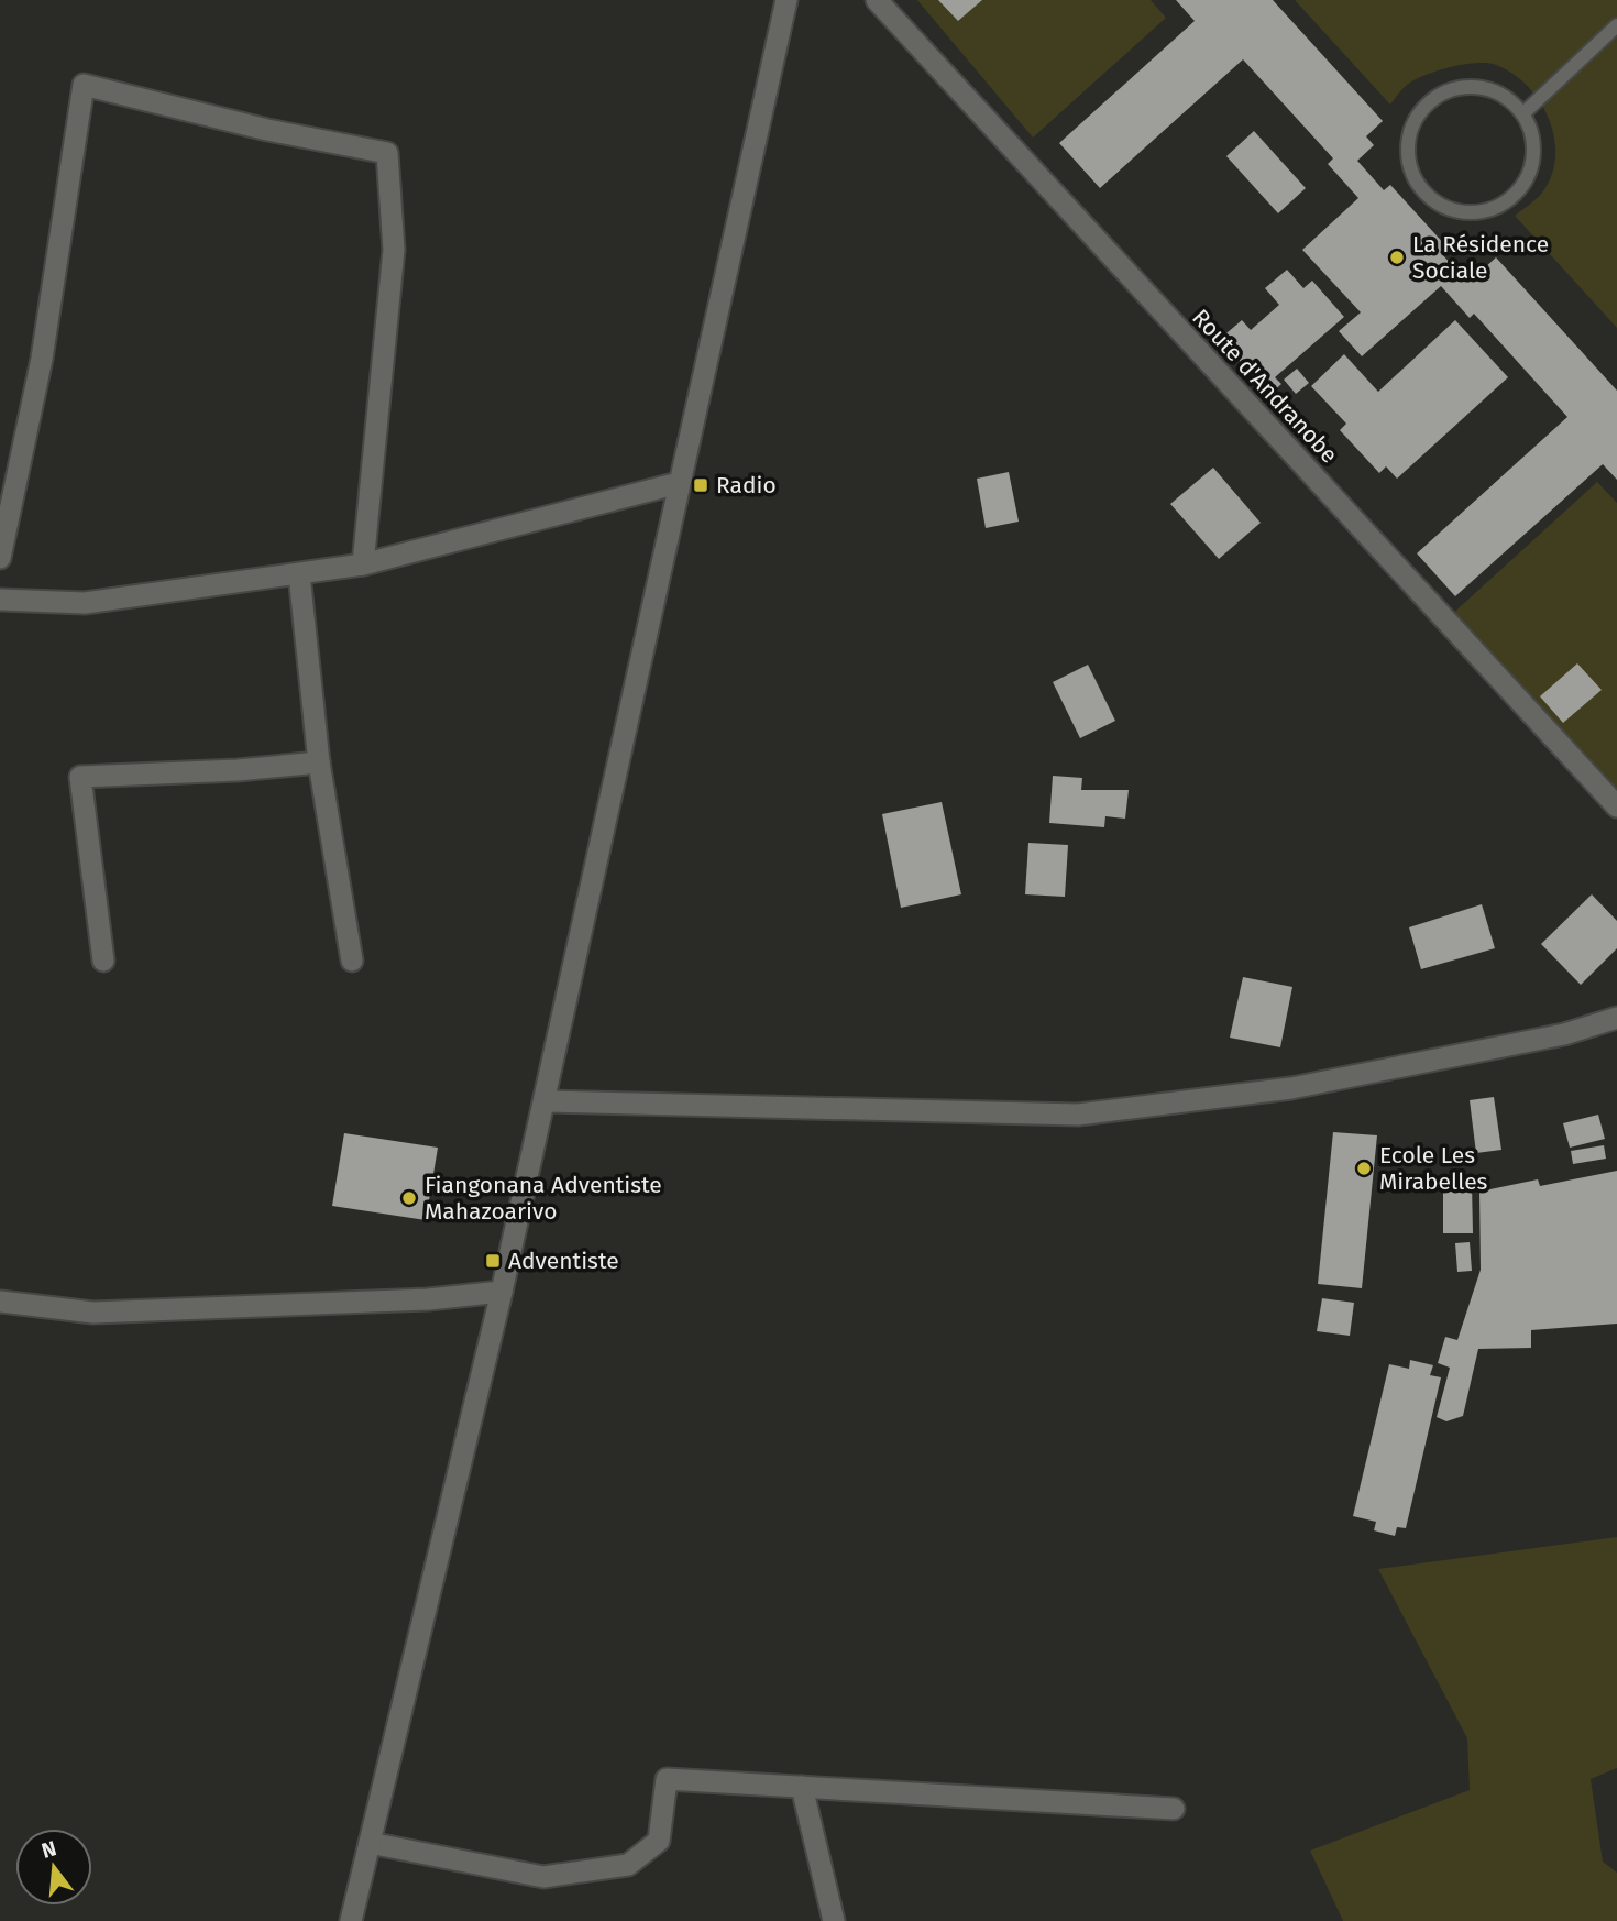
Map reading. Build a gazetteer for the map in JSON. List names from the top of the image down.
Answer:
{
  "streets": {
    "street": ["Route d'Andranobe"]
  },
  "places": {
    "other": ["La Résidence Sociale", "Ecole Les Mirabelles", "Fiangonana Adventiste Mahazoarivo"],
    "transit": ["Radio", "Adventiste"]
  },
  "north": "top"
}
